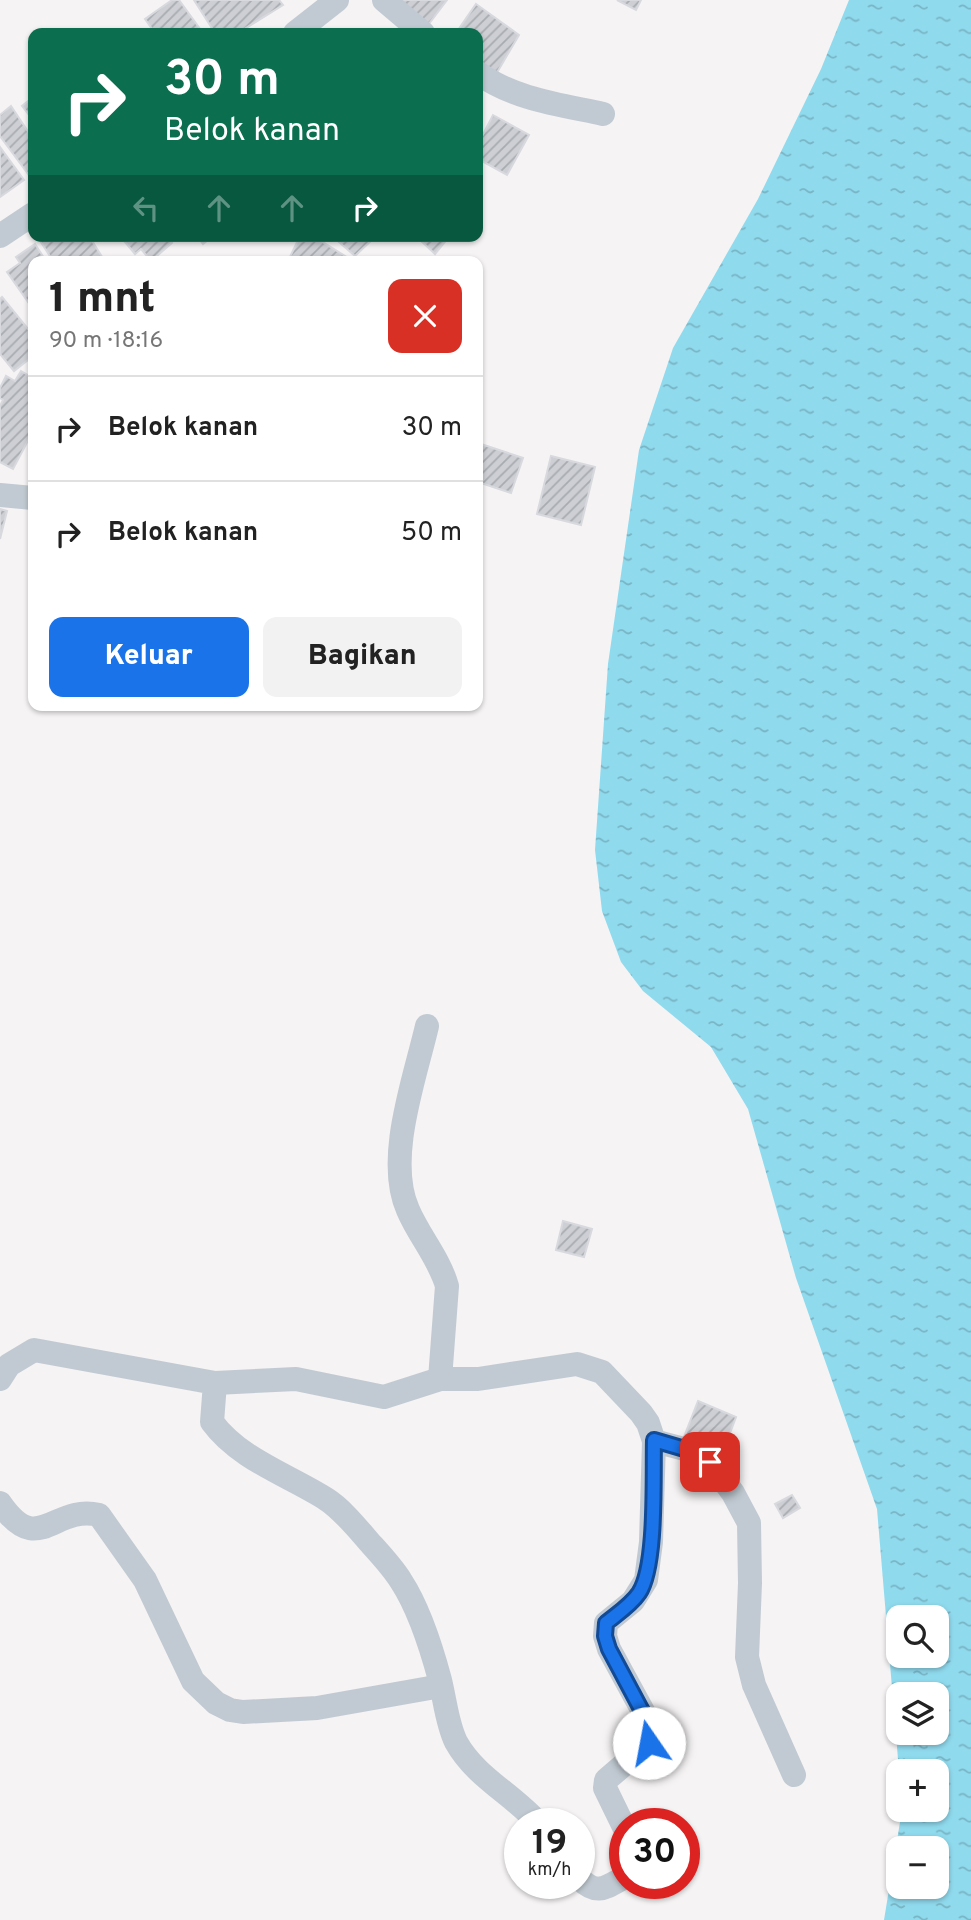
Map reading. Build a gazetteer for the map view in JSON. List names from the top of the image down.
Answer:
{
  "page": {
    "turn": ["30 m", "Belok kanan"],
    "heading": ["1 mnt", "90 m · 18:16"],
    "list": [
      {
        "name": "Belok kanan",
        "value": "30 m"
      },
      {
        "name": "Belok kanan",
        "value": "50 m"
      }
    ],
    "buttons": ["Keluar", "Bagikan"],
    "map_buttons": ["+", "−"],
    "speed": "19 km/h",
    "limit": "30"
  }
}
